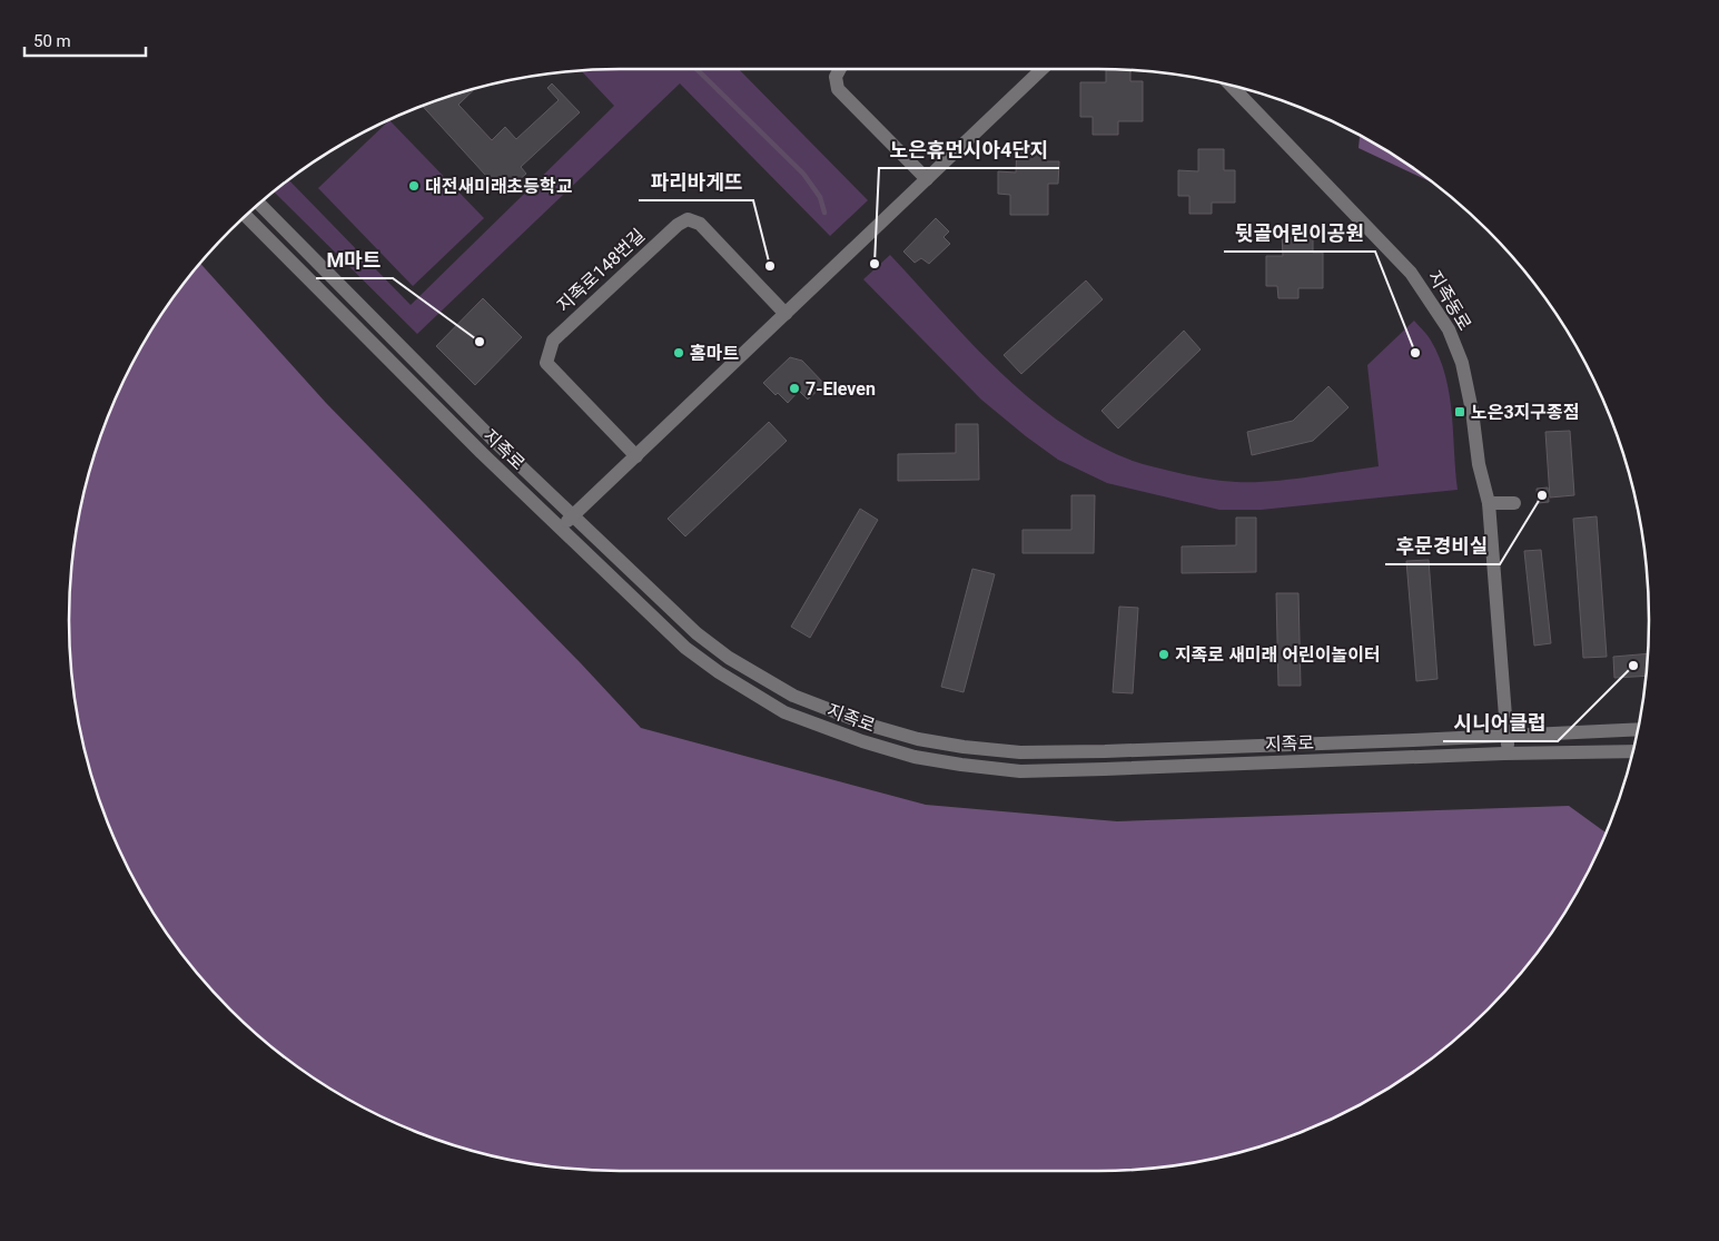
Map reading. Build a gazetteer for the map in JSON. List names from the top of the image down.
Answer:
{
  "streets": {
    "street": ["지족로148번길", "지족동로", "지족로"]
  },
  "crossings": [
    ["지족동로", "지족로"]
  ],
  "places": {
    "other": [
      "대전새미래초등학교",
      "노은휴먼시아4단지",
      "파리바게뜨",
      "M마트",
      "홈마트",
      "뒷골어린이공원",
      "7-Eleven",
      "후문경비실",
      "지족로 새미래 어린이놀이터",
      "시니어클럽"
    ],
    "transit": ["노은3지구종점"]
  },
  "scale_bar": "50 m"
}
